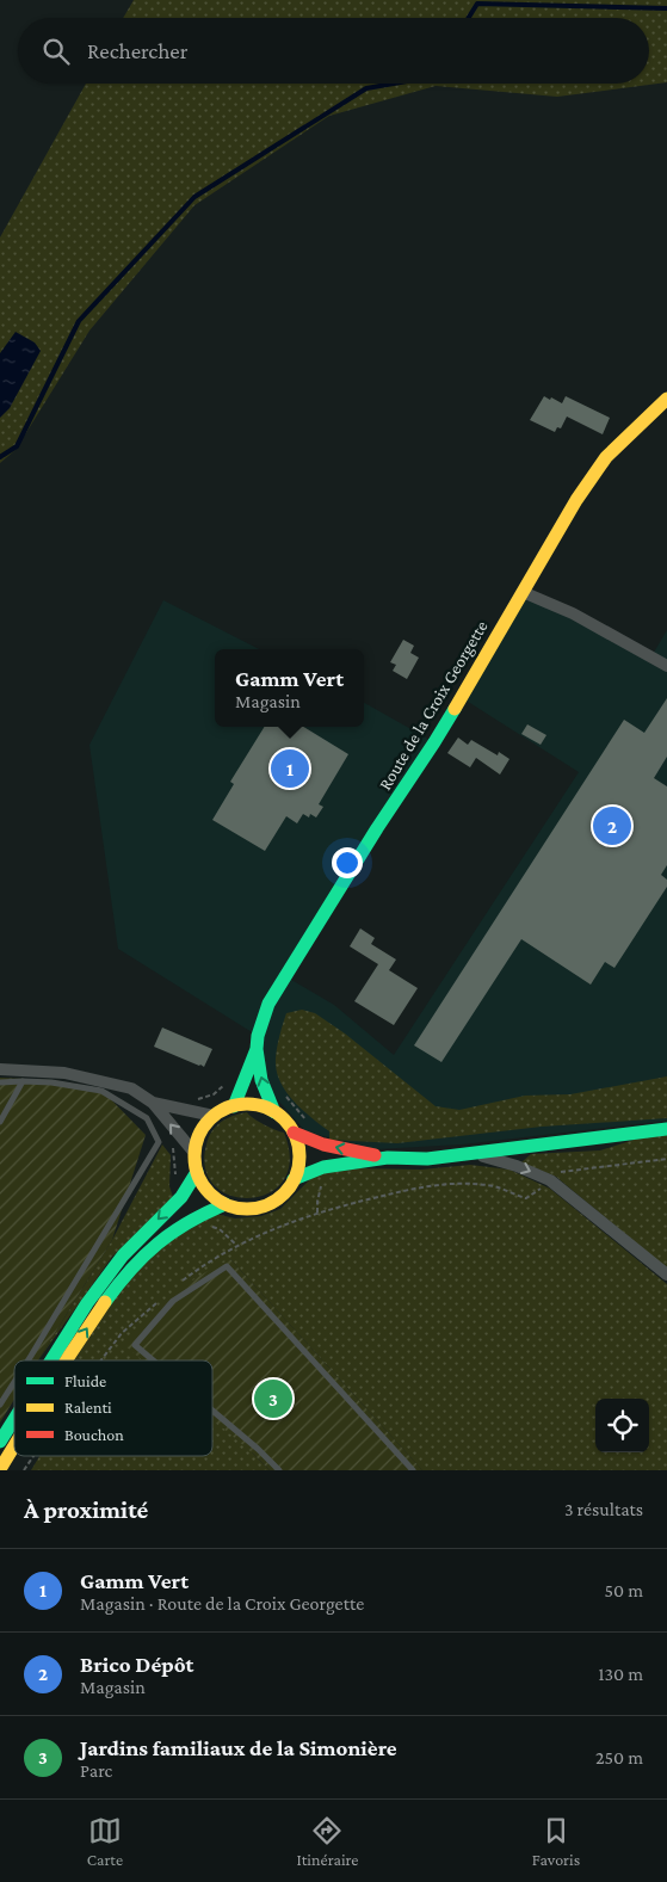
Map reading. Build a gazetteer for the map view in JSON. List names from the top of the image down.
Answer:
{
  "streets": {
    "main road": ["Route de la Croix Georgette"]
  },
  "legend": ["Fluide", "Ralenti", "Bouchon"],
  "page": {
    "search": "Rechercher",
    "popup": ["Gamm Vert", "Magasin"],
    "pins": ["1", "2", "3"],
    "heading": ["À proximité", "3 résultats"],
    "list": [
      {
        "mark": "1",
        "name": "Gamm Vert",
        "note": "Magasin · Route de la Croix Georgette",
        "value": "50 m"
      },
      {
        "mark": "2",
        "name": "Brico Dépôt",
        "note": "Magasin",
        "value": "130 m"
      },
      {
        "mark": "3",
        "name": "Jardins familiaux de la Simonière",
        "note": "Parc",
        "value": "250 m"
      }
    ],
    "nav": ["Carte", "Itinéraire", "Favoris"]
  }
}
